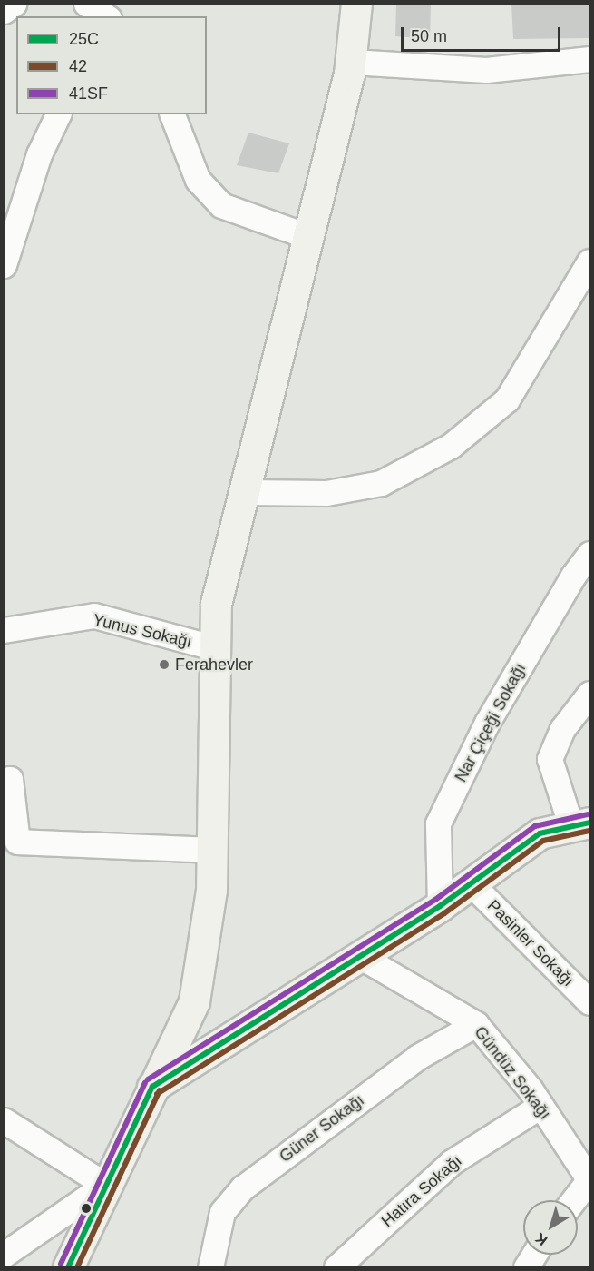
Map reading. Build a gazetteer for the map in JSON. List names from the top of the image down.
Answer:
{
  "streets": {
    "street": [
      "Yunus Sokağı",
      "Nar Çiçeği Sokağı",
      "Pasinler Sokağı",
      "Gündüz Sokağı",
      "Güner Sokağı",
      "Hatıra Sokağı"
    ]
  },
  "crossings": [
    ["Gündüz Sokağı", "Güner Sokağı"],
    ["Gündüz Sokağı", "Hatıra Sokağı"]
  ],
  "places": ["Ferahevler"],
  "lines": ["transit line 41SF", "transit line 25C", "transit line 42"],
  "legend": ["25C", "42", "41SF"],
  "scale_bar": "50 m",
  "north": "bottom left"
}
